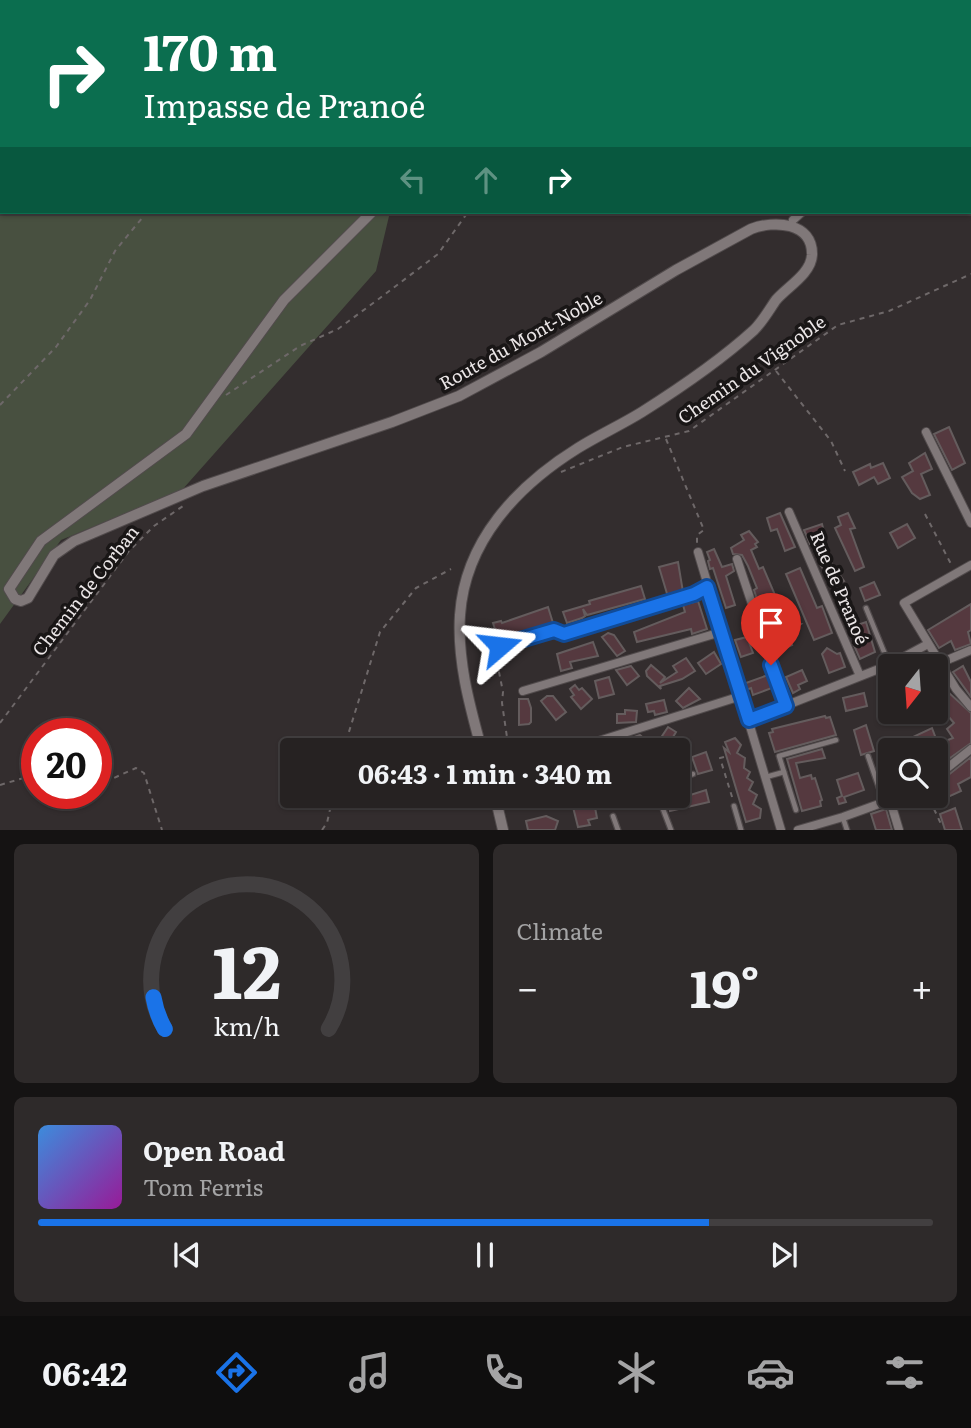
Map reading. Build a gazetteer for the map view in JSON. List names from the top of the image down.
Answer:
{
  "streets": {
    "street": ["Route du Mont-Noble", "Rue de Pranoé"],
    "path": ["Chemin du Vignoble", "Chemin de Corban"]
  },
  "crossings": [
    ["Route du Mont-Noble", "Chemin du Vignoble"]
  ],
  "north": "bottom",
  "page": {
    "turn": ["170 m", "Impasse de Pranoé"],
    "limit": "20",
    "trip": "06:43 · 1 min · 340 m",
    "tile": "Climate",
    "heat": ["−", "19°", "+"],
    "song": ["Open Road", "Tom Ferris"],
    "tabs": "06:42",
    "gauge": ["12", "km/h"]
  }
}
